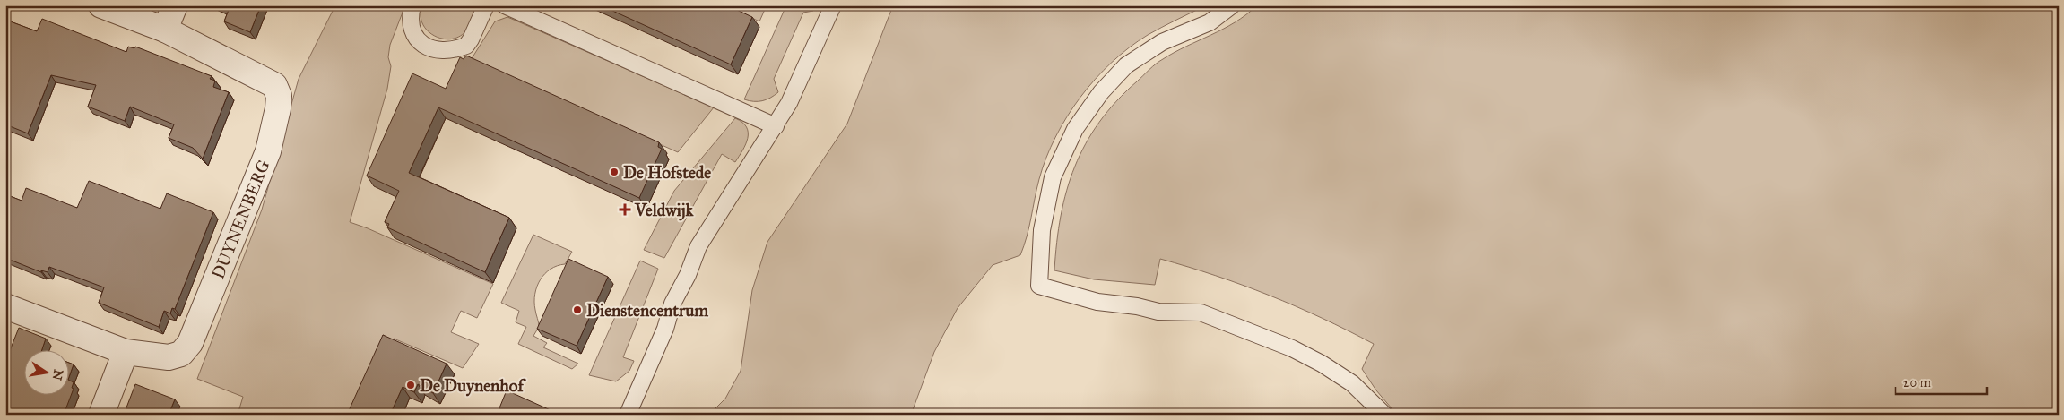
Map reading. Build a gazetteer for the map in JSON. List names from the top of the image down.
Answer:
{
  "streets": {
    "street": ["DUYNENBERG"]
  },
  "places": {
    "other": ["De Hofstede", "Dienstencentrum", "De Duynenhof"],
    "health": ["Veldwijk"]
  },
  "scale_bar": "20 m",
  "north": "right"
}
